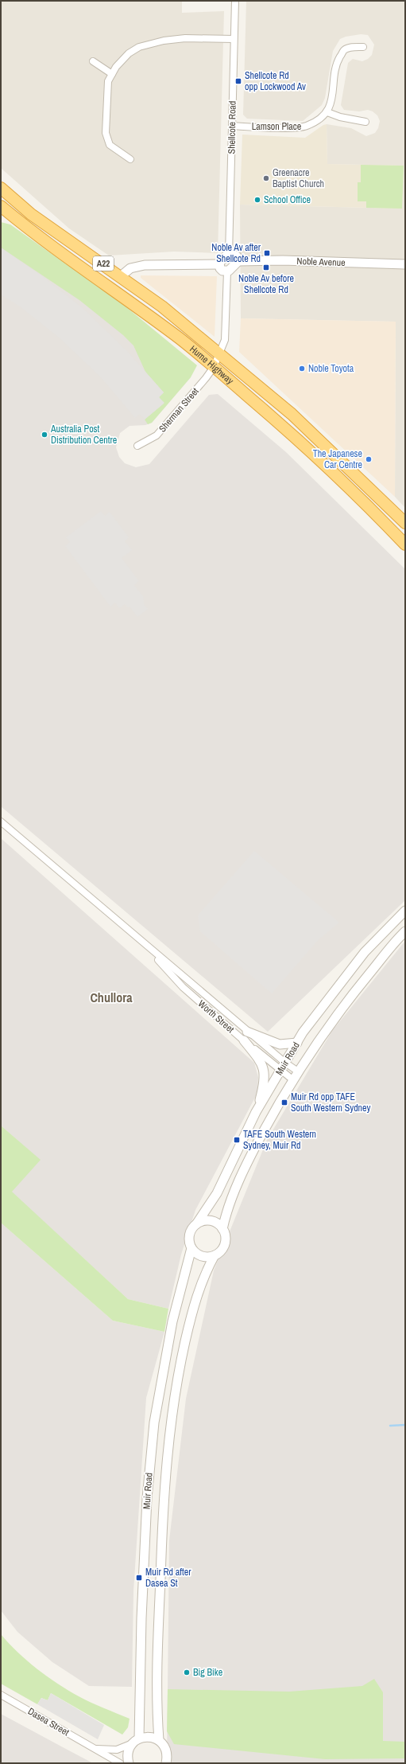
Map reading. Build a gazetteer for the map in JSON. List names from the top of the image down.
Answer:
{
  "streets": {
    "highway": ["A22", "Hume Highway"],
    "street": [
      "Lamson Place",
      "Shellcote Road",
      "Noble Avenue",
      "Sherman Street",
      "Worth Street",
      "Muir Road",
      "Dasea Street"
    ]
  },
  "crossings": [
    ["Lamson Place", "Shellcote Road"],
    ["Shellcote Road", "Noble Avenue"],
    ["Hume Highway", "Sherman Street"],
    ["Worth Street", "Muir Road"],
    ["Muir Road", "Dasea Street"]
  ],
  "districts": ["Chullora"],
  "places": {
    "transit": [
      "Shellcote Rd opp Lockwood Av",
      "Noble Av after Shellcote Rd",
      "Noble Av before Shellcote Rd",
      "Muir Rd opp TAFE South Western Sydney",
      "TAFE South Western Sydney, Muir Rd",
      "Muir Rd after Dasea St"
    ],
    "other": [
      "Greenacre Baptist Church",
      "School Office",
      "Noble Toyota",
      "Australia Post Distribution Centre",
      "The Japanese Car Centre",
      "Big Bike"
    ]
  }
}
